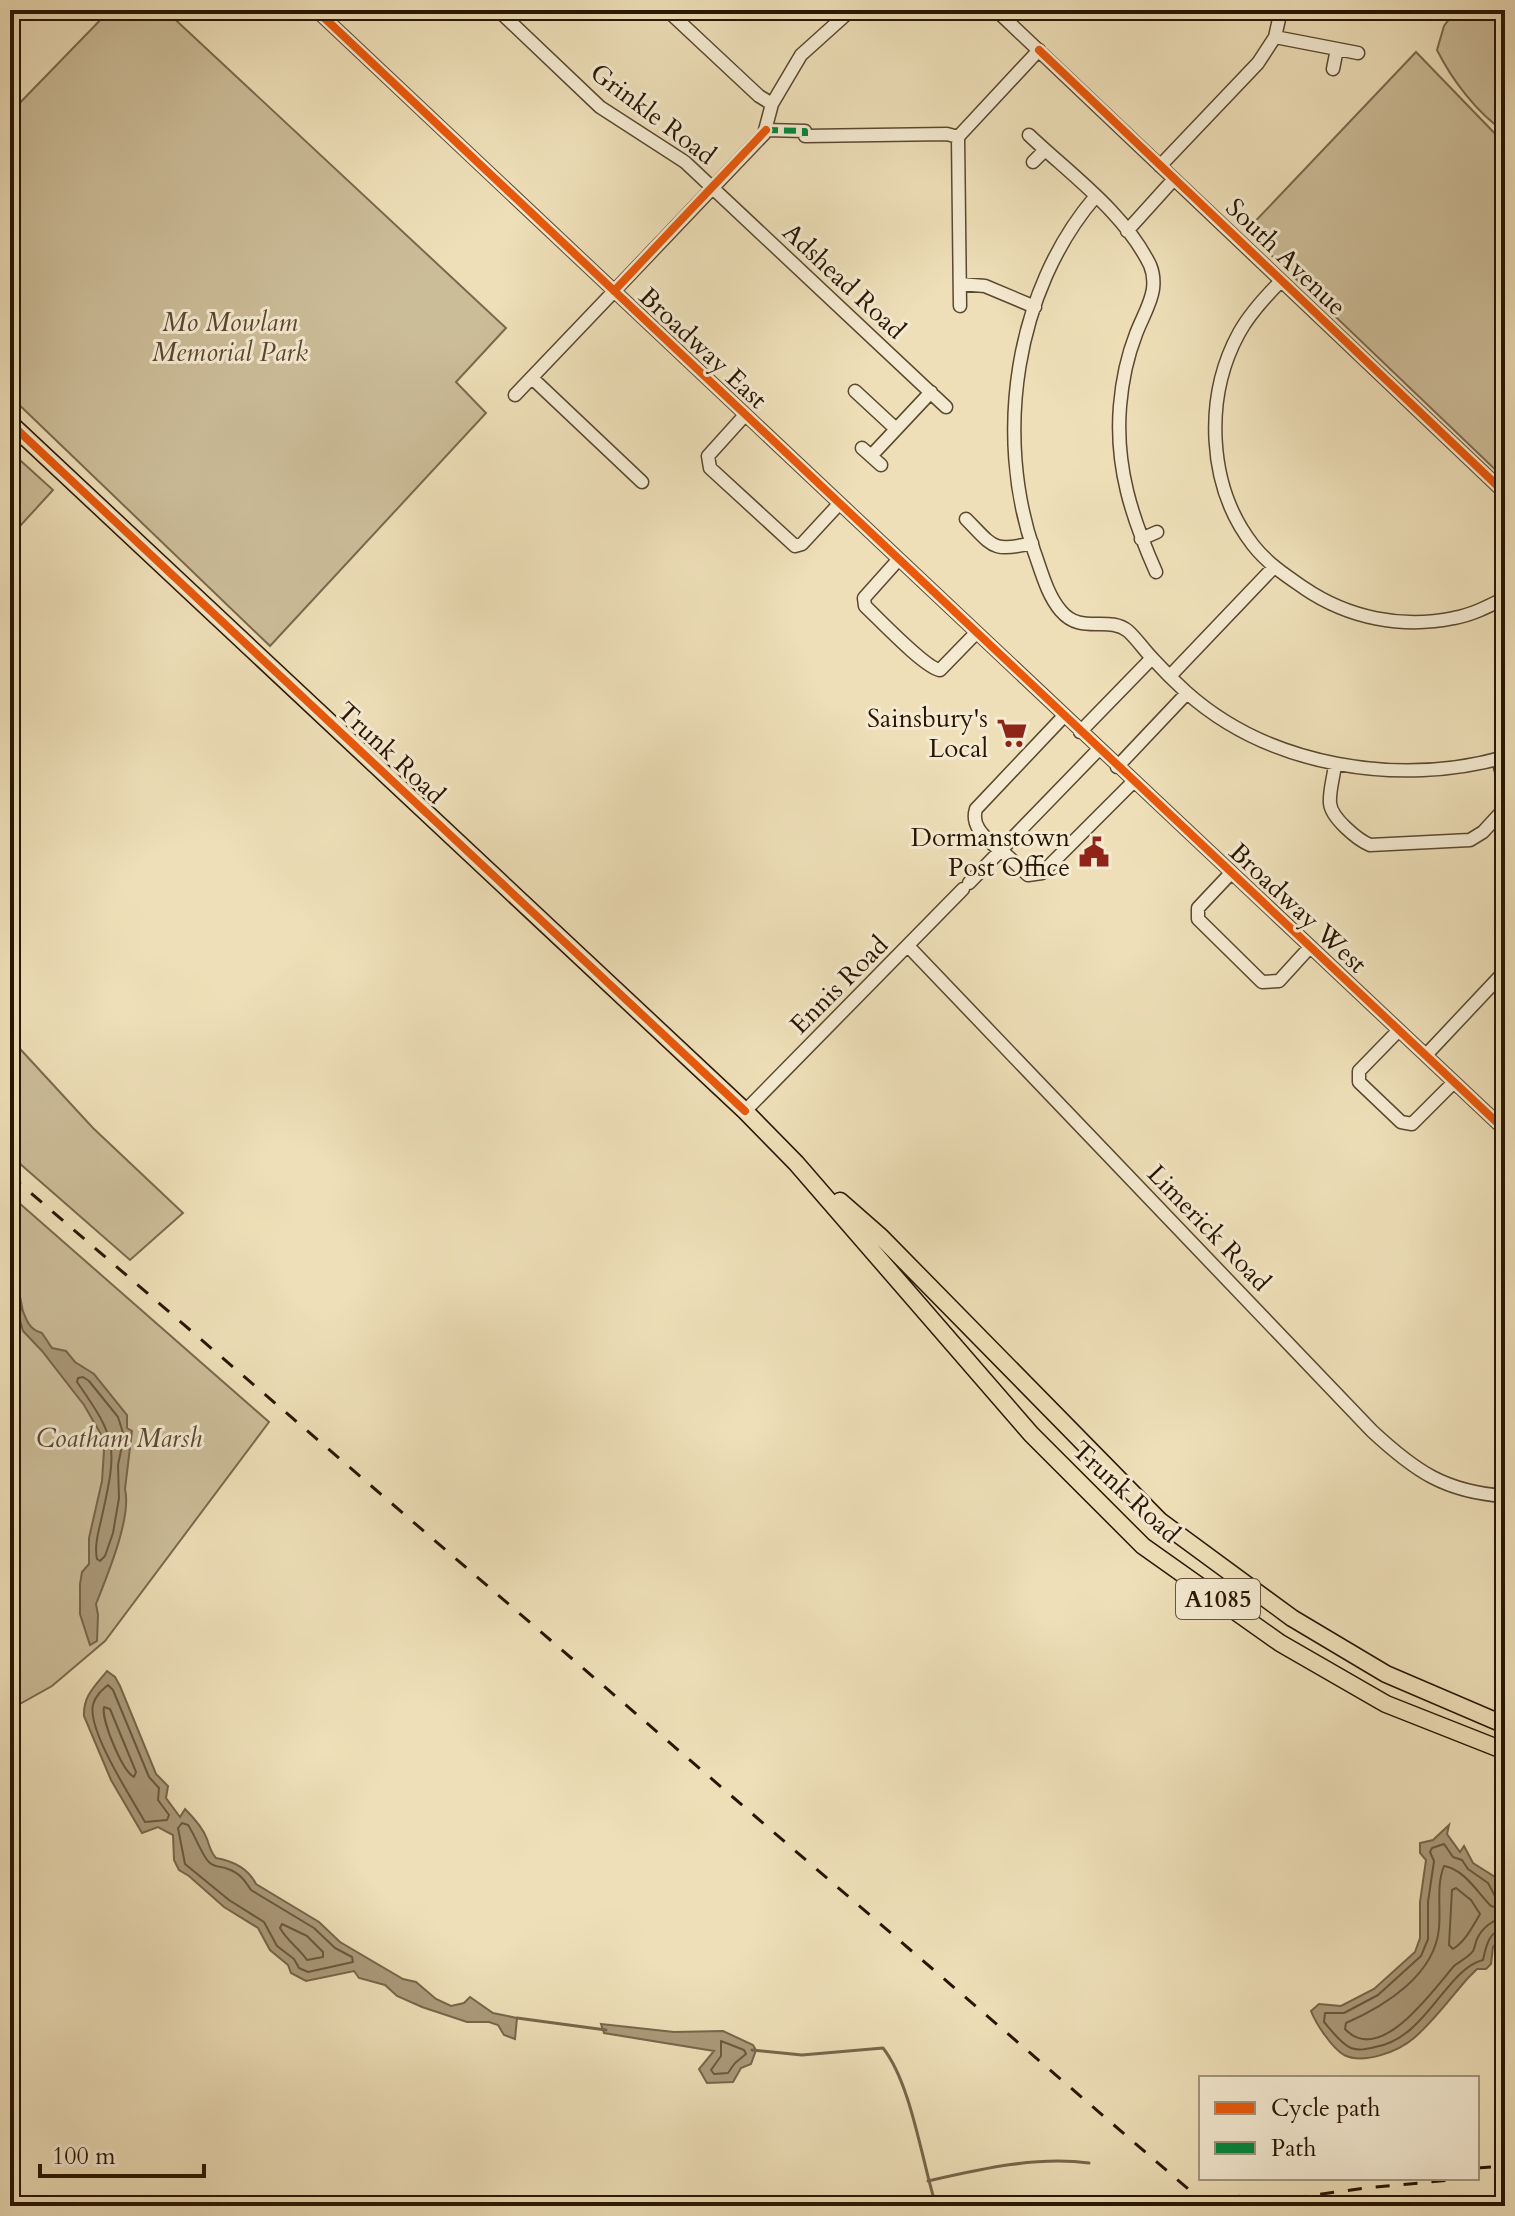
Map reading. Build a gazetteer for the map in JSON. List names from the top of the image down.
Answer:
{
  "streets": {
    "main road": ["Trunk Road", "A1085"],
    "street": [
      "Grinkle Road",
      "South Avenue",
      "Adshead Road",
      "Broadway East",
      "Broadway West",
      "Ennis Road",
      "Limerick Road"
    ]
  },
  "crossings": [
    ["Grinkle Road", "Adshead Road"],
    ["Broadway East", "Broadway West"],
    ["Trunk Road", "Ennis Road"],
    ["Broadway West", "Ennis Road"],
    ["Ennis Road", "Limerick Road"]
  ],
  "parks": ["Mo Mowlam Memorial Park", "Coatham Marsh"],
  "places": {
    "supermarket": ["Sainsbury's Local"],
    "public building": ["Dormanstown Post Office"]
  },
  "legend": ["Cycle path", "Path"],
  "scale_bar": "100 m"
}
